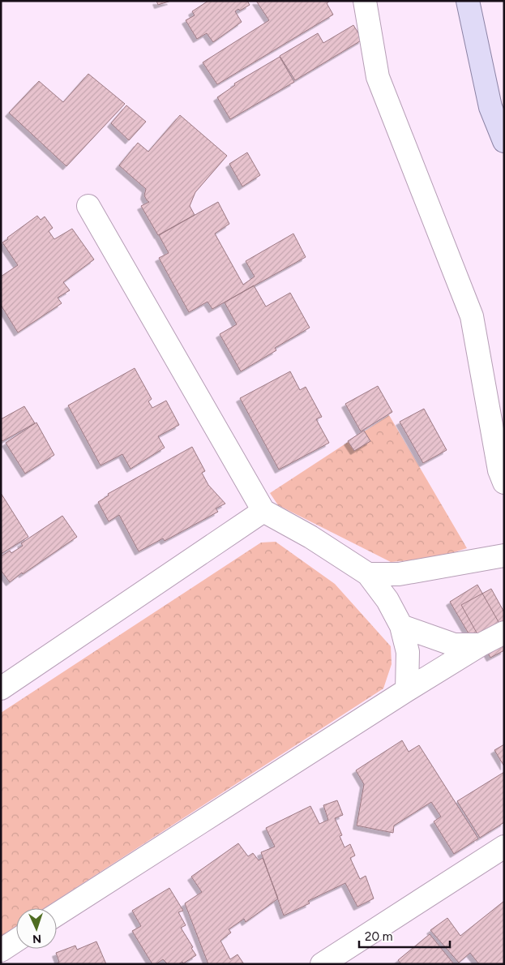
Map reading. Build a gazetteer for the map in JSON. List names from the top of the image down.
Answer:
{
  "scale_bar": "20 m",
  "north": "bottom"
}
